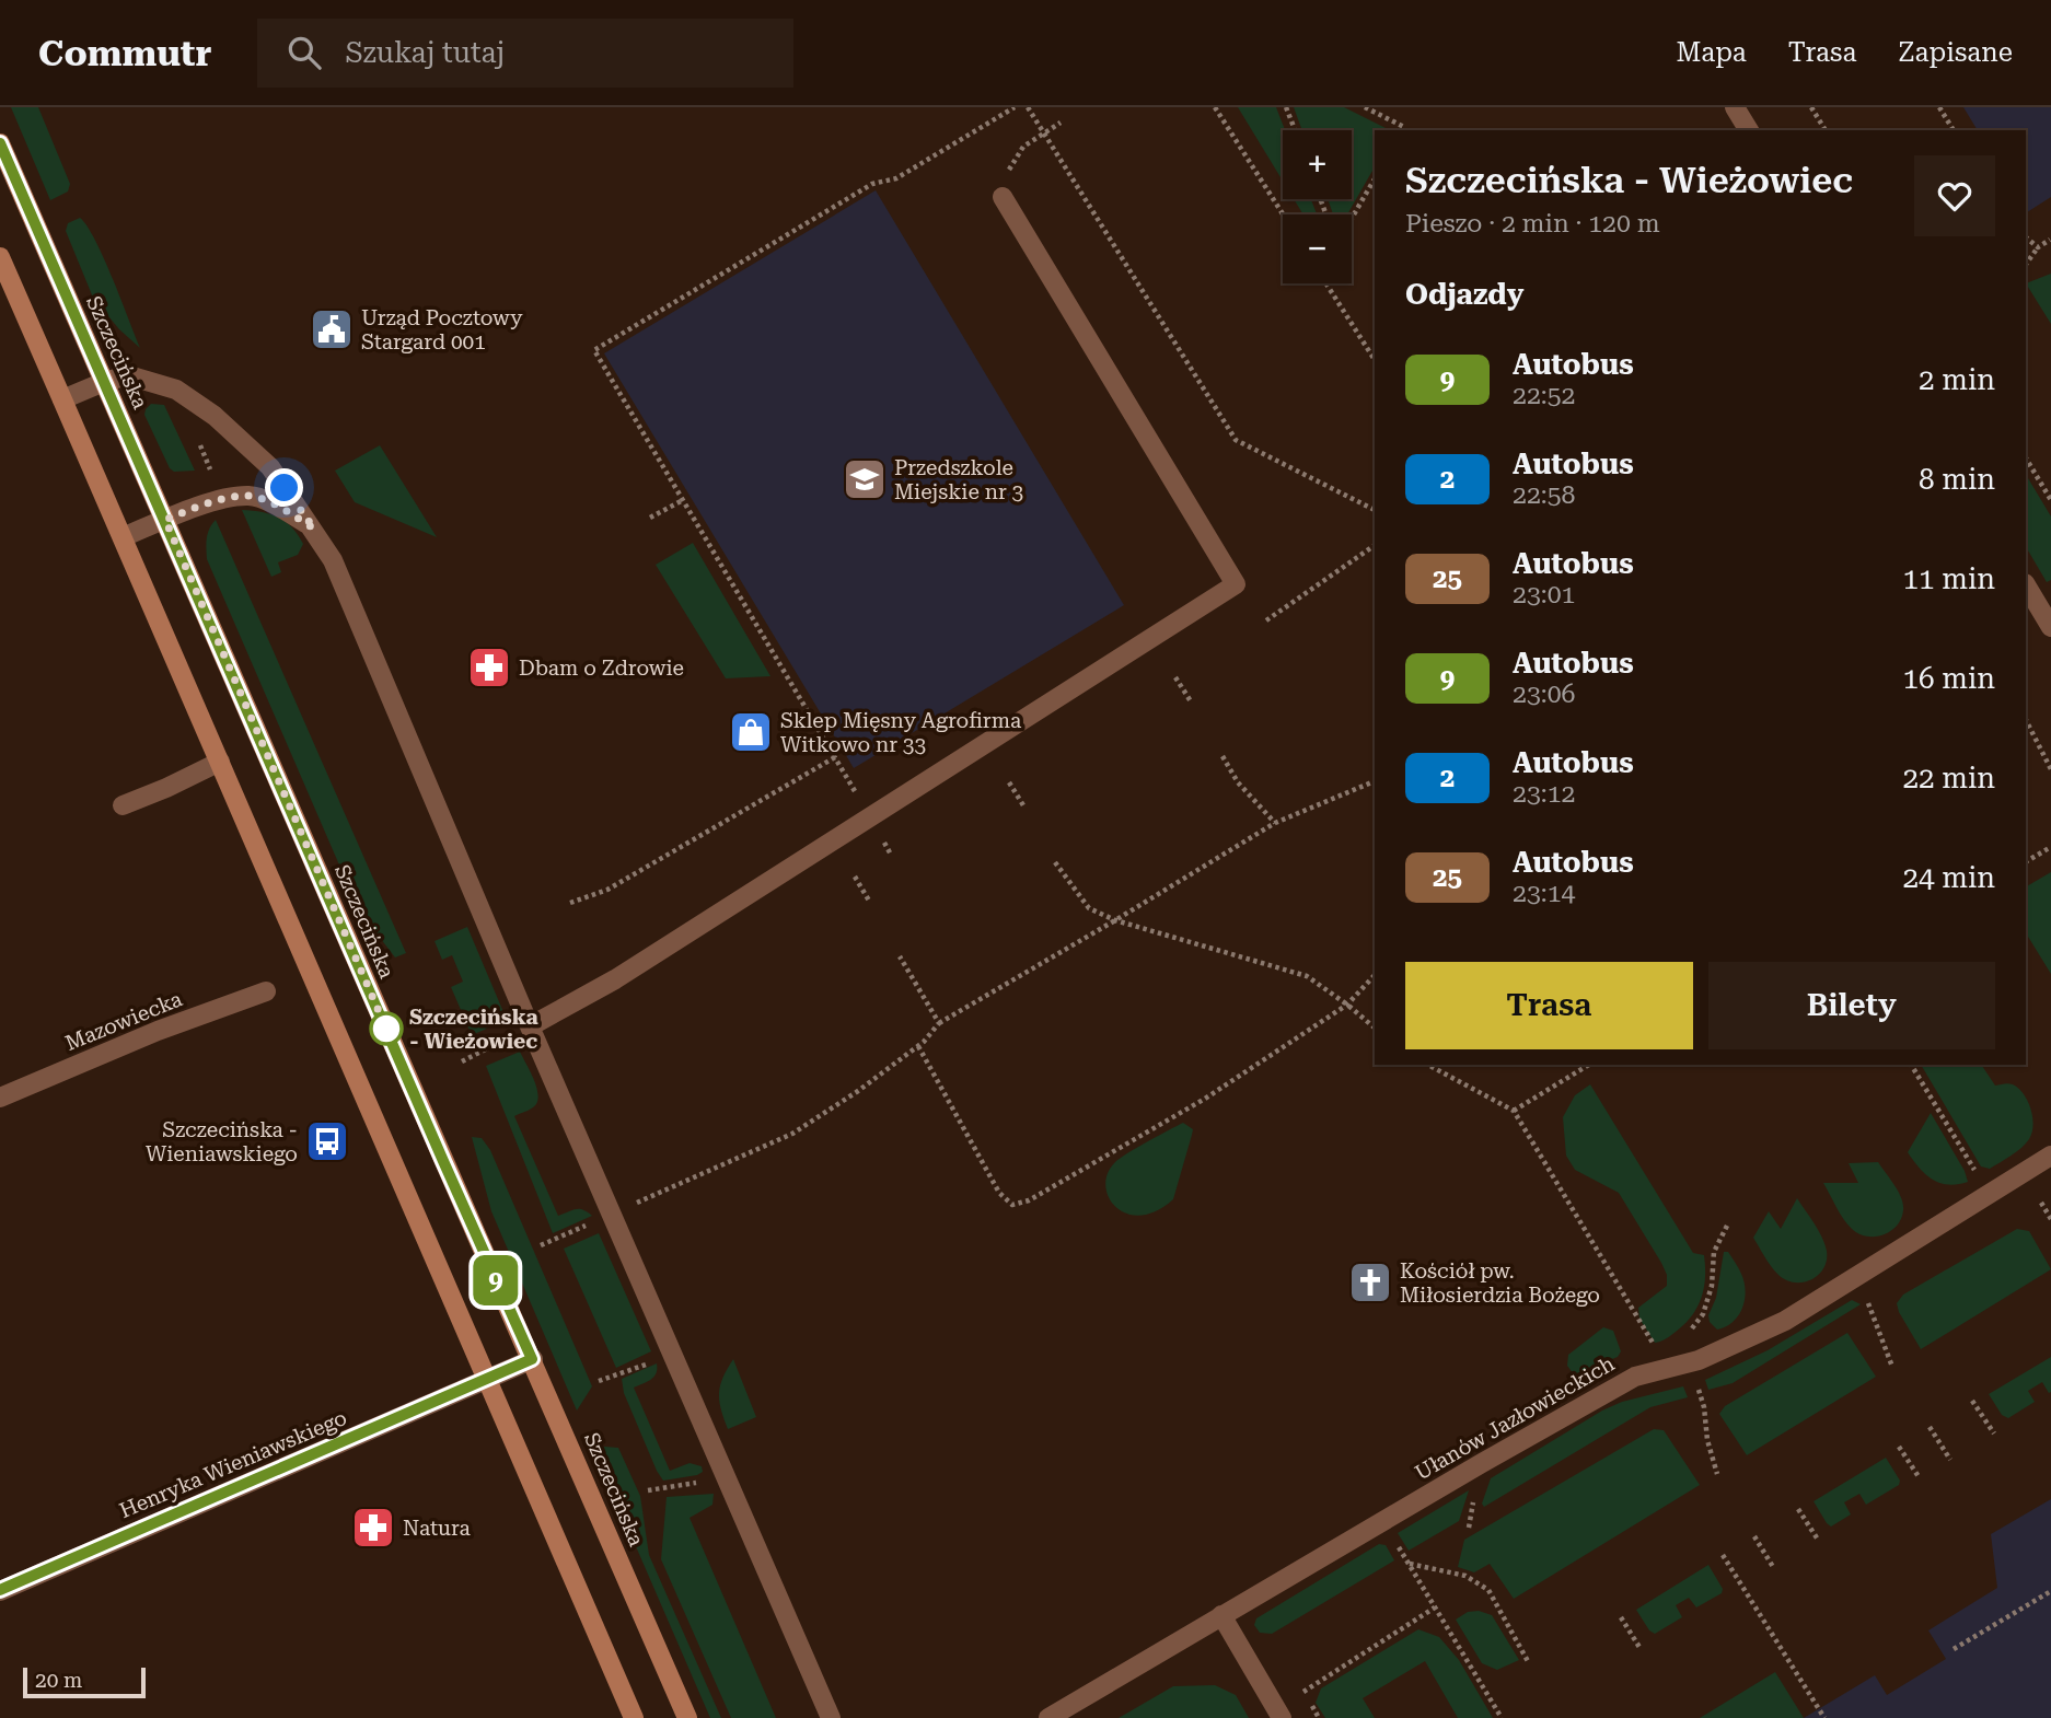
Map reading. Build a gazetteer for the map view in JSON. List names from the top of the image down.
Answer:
{
  "streets": {
    "main road": ["Szczecińska"],
    "street": ["Mazowiecka", "Ułanów Jazłowieckich", "Henryka Wieniawskiego"]
  },
  "crossings": [
    ["Szczecińska", "Henryka Wieniawskiego"]
  ],
  "places": {
    "public building": ["Urząd Pocztowy Stargard 001"],
    "school or university": ["Przedszkole Miejskie nr 3"],
    "pharmacy": ["Dbam o Zdrowie", "Natura"],
    "shop": ["Sklep Mięsny Agrofirma Witkowo nr 33"],
    "other": ["Szczecińska - Wieżowiec"],
    "bus stop": ["Szczecińska - Wieniawskiego"],
    "church": ["Kościół pw. Miłosierdzia Bożego"]
  },
  "lines": ["bus line 9"],
  "scale_bar": "20 m",
  "page": {
    "header": "Commutr",
    "search": "Szukaj tutaj",
    "nav": ["Mapa", "Trasa", "Zapisane"],
    "on_map": "9",
    "map_buttons": ["+", "−"],
    "heading": [
      ["Szczecińska - Wieżowiec", "Pieszo · 2 min · 120 m"],
      "Odjazdy"
    ],
    "list": [
      {
        "mark": "9",
        "name": "Autobus",
        "note": "22:52",
        "value": "2 min"
      },
      {
        "mark": "2",
        "name": "Autobus",
        "note": "22:58",
        "value": "8 min"
      },
      {
        "mark": "25",
        "name": "Autobus",
        "note": "23:01",
        "value": "11 min"
      },
      {
        "mark": "9",
        "name": "Autobus",
        "note": "23:06",
        "value": "16 min"
      },
      {
        "mark": "2",
        "name": "Autobus",
        "note": "23:12",
        "value": "22 min"
      },
      {
        "mark": "25",
        "name": "Autobus",
        "note": "23:14",
        "value": "24 min"
      }
    ],
    "buttons": ["Trasa", "Bilety"],
    "scale": "20 m"
  }
}
